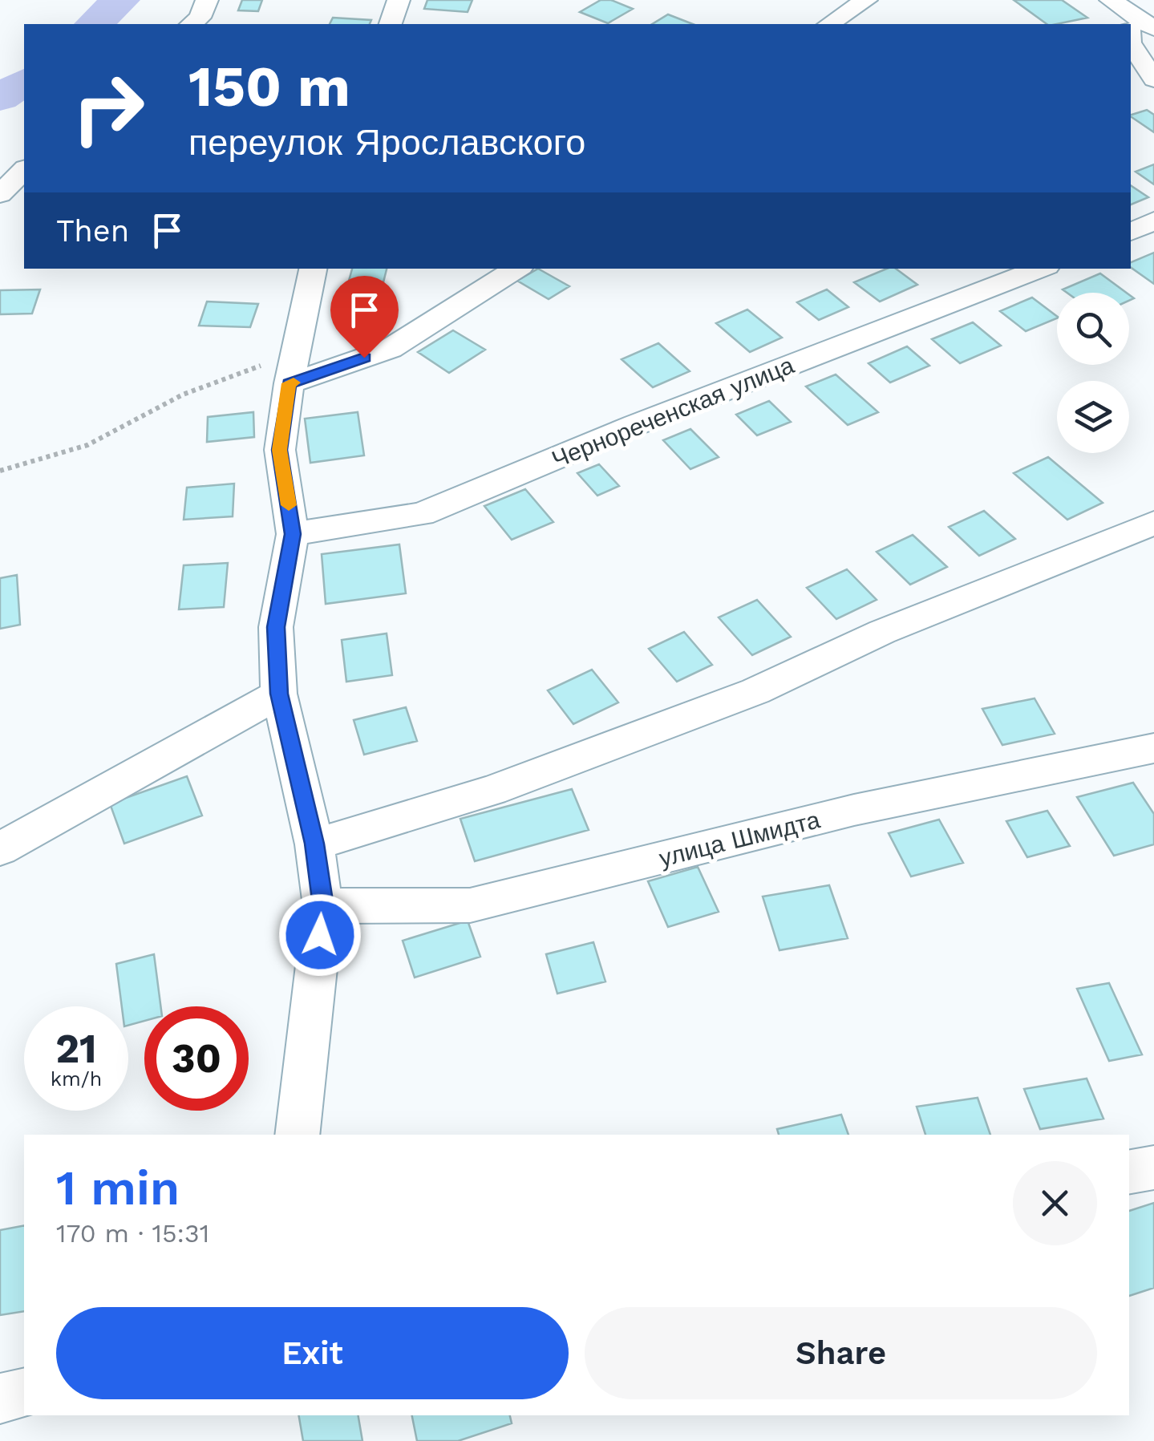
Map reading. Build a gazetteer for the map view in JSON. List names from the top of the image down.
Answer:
{
  "streets": {
    "street": ["Чернореченская улица", "улица Шмидта"]
  },
  "page": {
    "turn": ["150 m", "переулок Ярославского"],
    "then": "Then",
    "speed": "21 km/h",
    "limit": "30",
    "heading": ["1 min", "170 m · 15:31"],
    "buttons": ["Exit", "Share"]
  }
}
